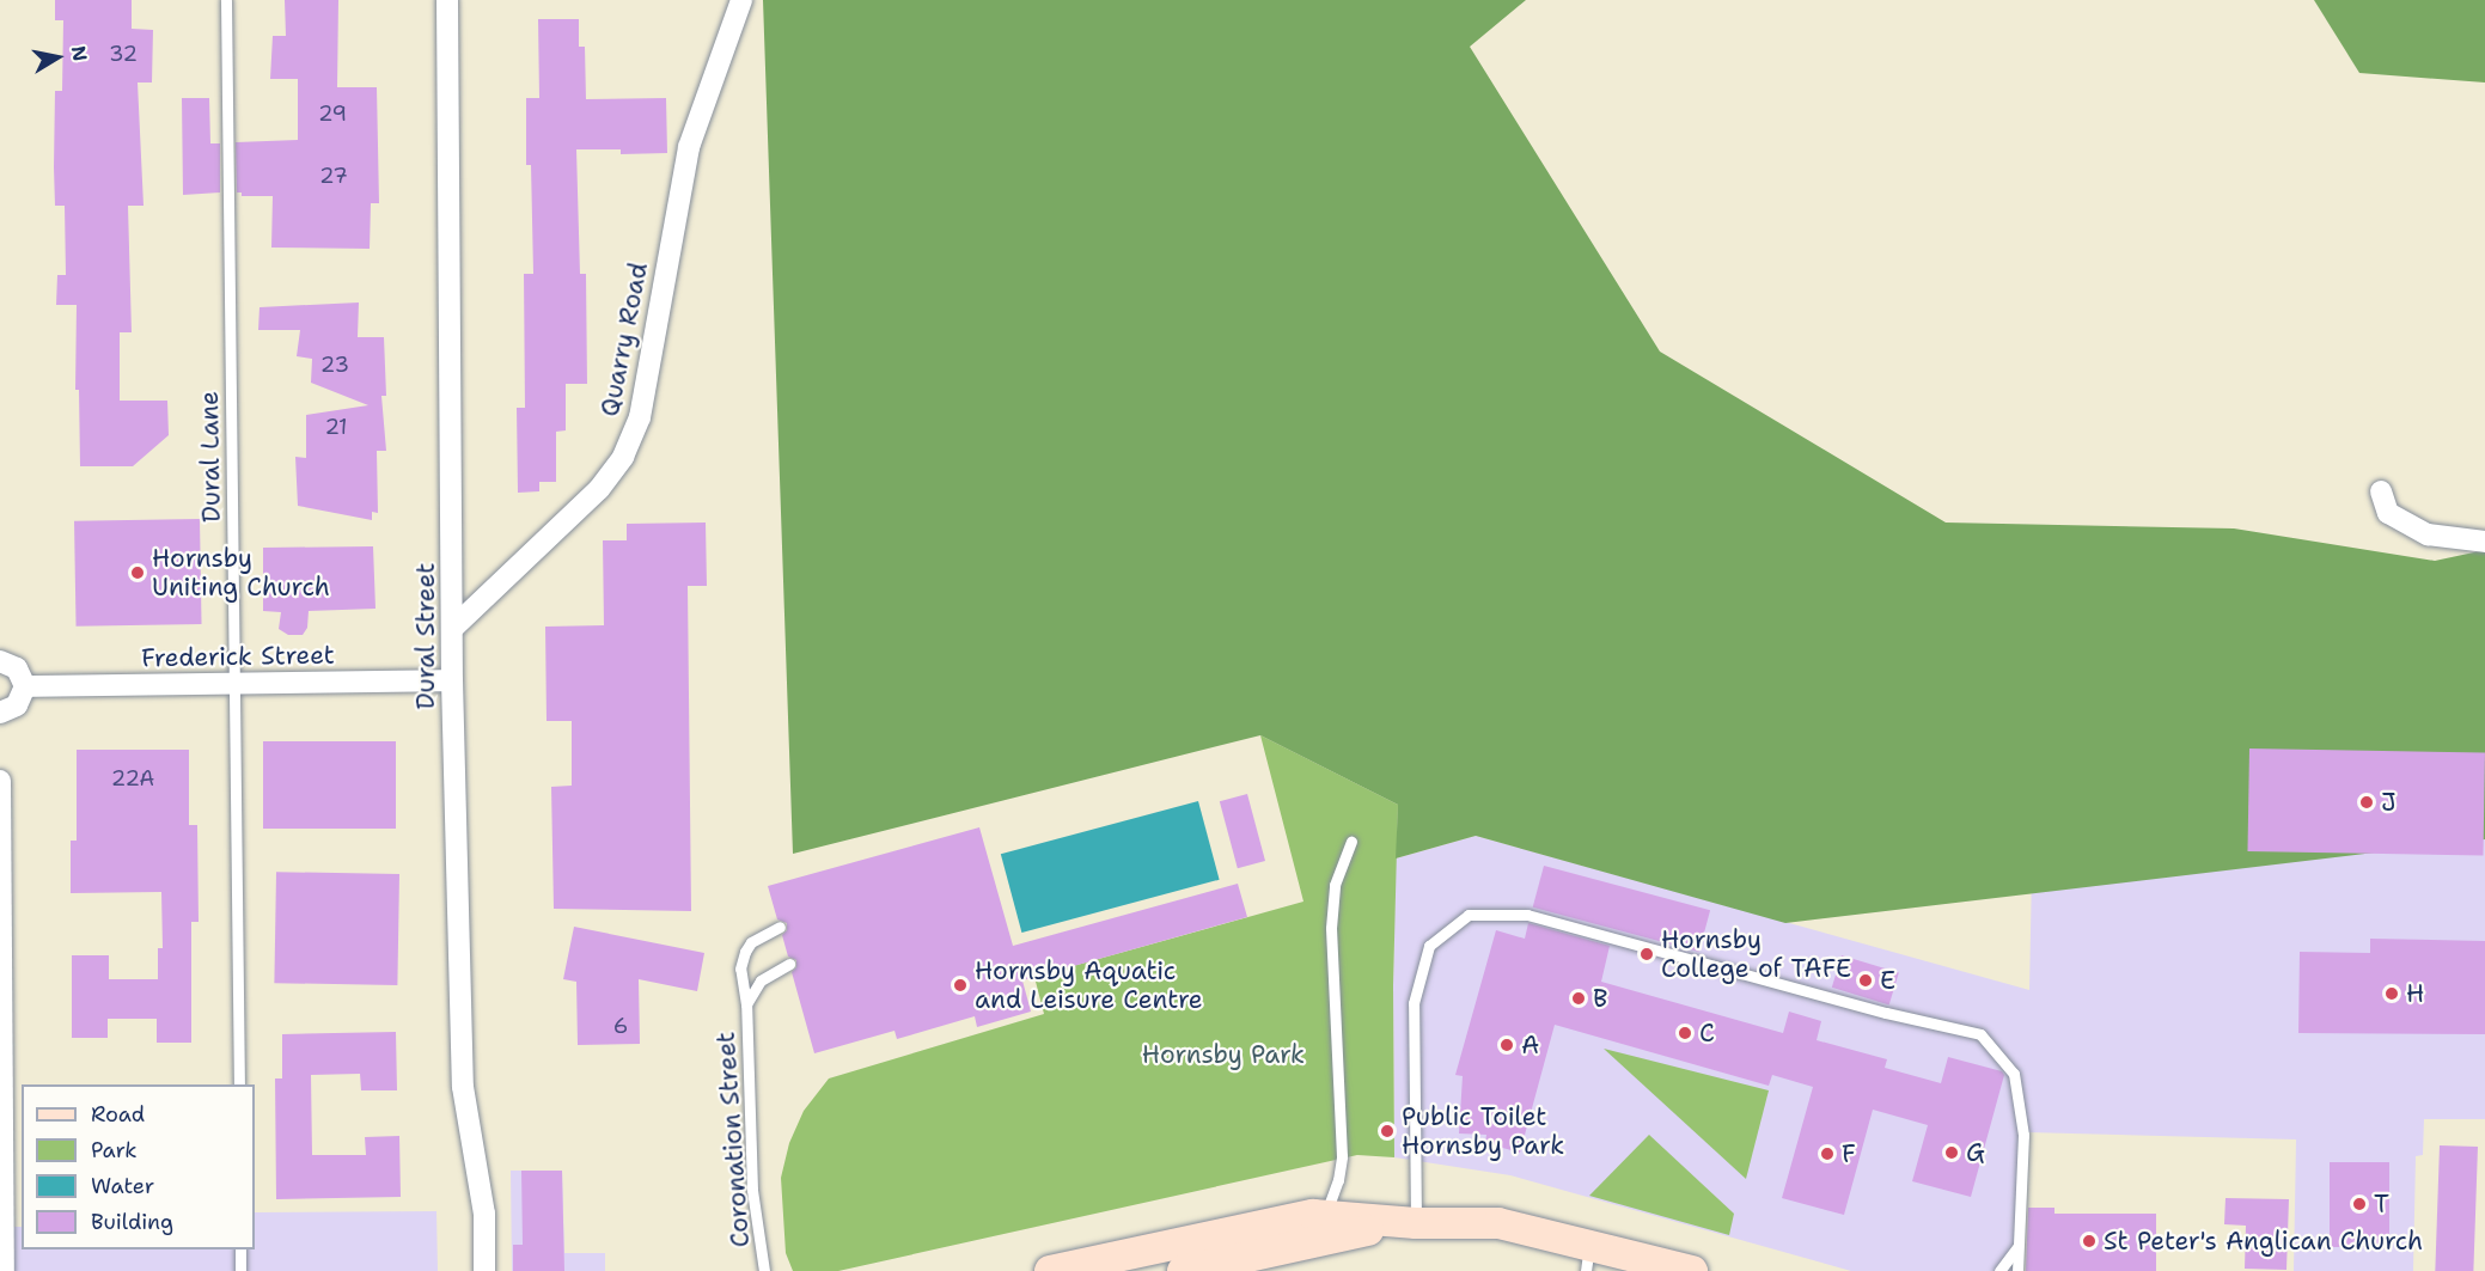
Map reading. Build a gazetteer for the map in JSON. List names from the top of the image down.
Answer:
{
  "streets": {
    "street": ["Quarry Road", "Dural Street", "Frederick Street"],
    "lane": ["Dural Lane", "Coronation Street"]
  },
  "crossings": [
    ["Quarry Road", "Dural Street"],
    ["Dural Lane", "Frederick Street"],
    ["Dural Street", "Frederick Street"]
  ],
  "parks": ["Hornsby Park"],
  "places": [
    "Hornsby Uniting Church",
    "J",
    "Hornsby College of TAFE",
    "E",
    "Hornsby Aquatic and Leisure Centre",
    "H",
    "B",
    "C",
    "A",
    "Public Toilet Hornsby Park",
    "G",
    "F",
    "T",
    "St Peter's Anglican Church"
  ],
  "house_numbers": [
    "32",
    "29",
    "27",
    "23",
    "21",
    "22A",
    "6"
  ],
  "legend": [
    "Road",
    "Park",
    "Water",
    "Building"
  ],
  "north": "right"
}
